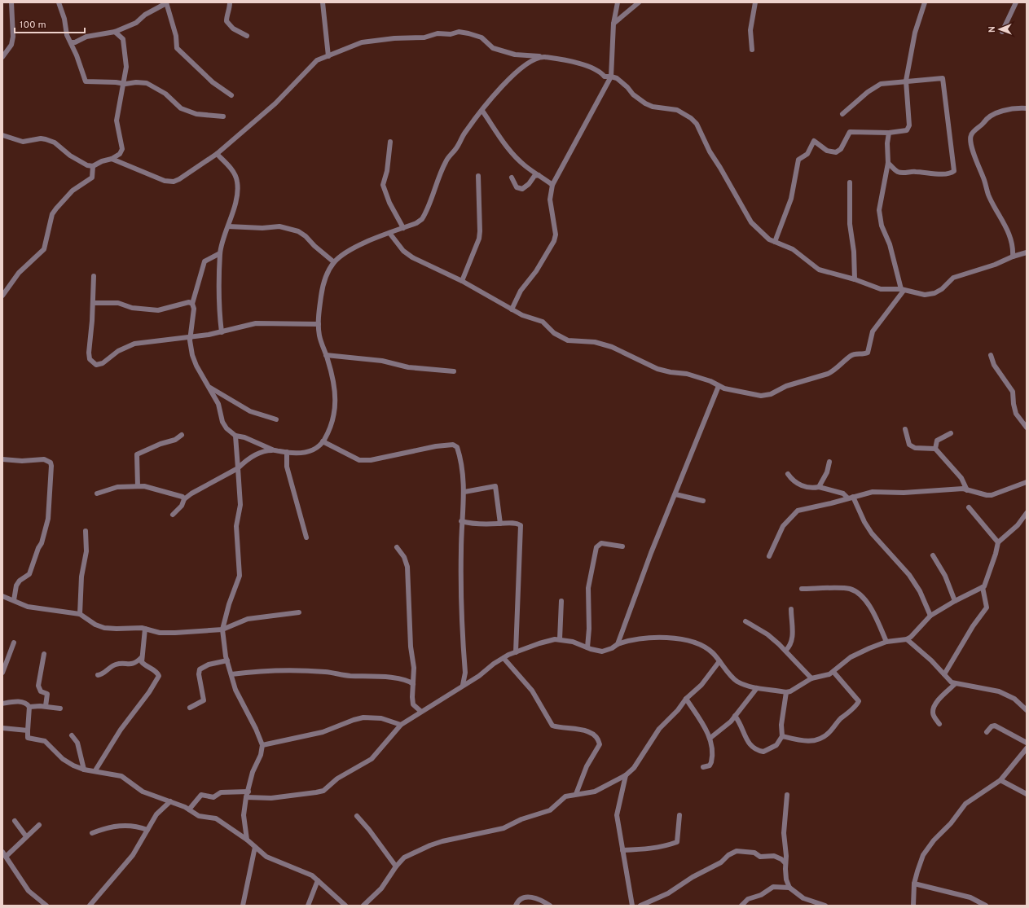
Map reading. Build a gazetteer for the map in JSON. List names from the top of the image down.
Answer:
{
  "scale_bar": "100 m",
  "north": "left"
}
